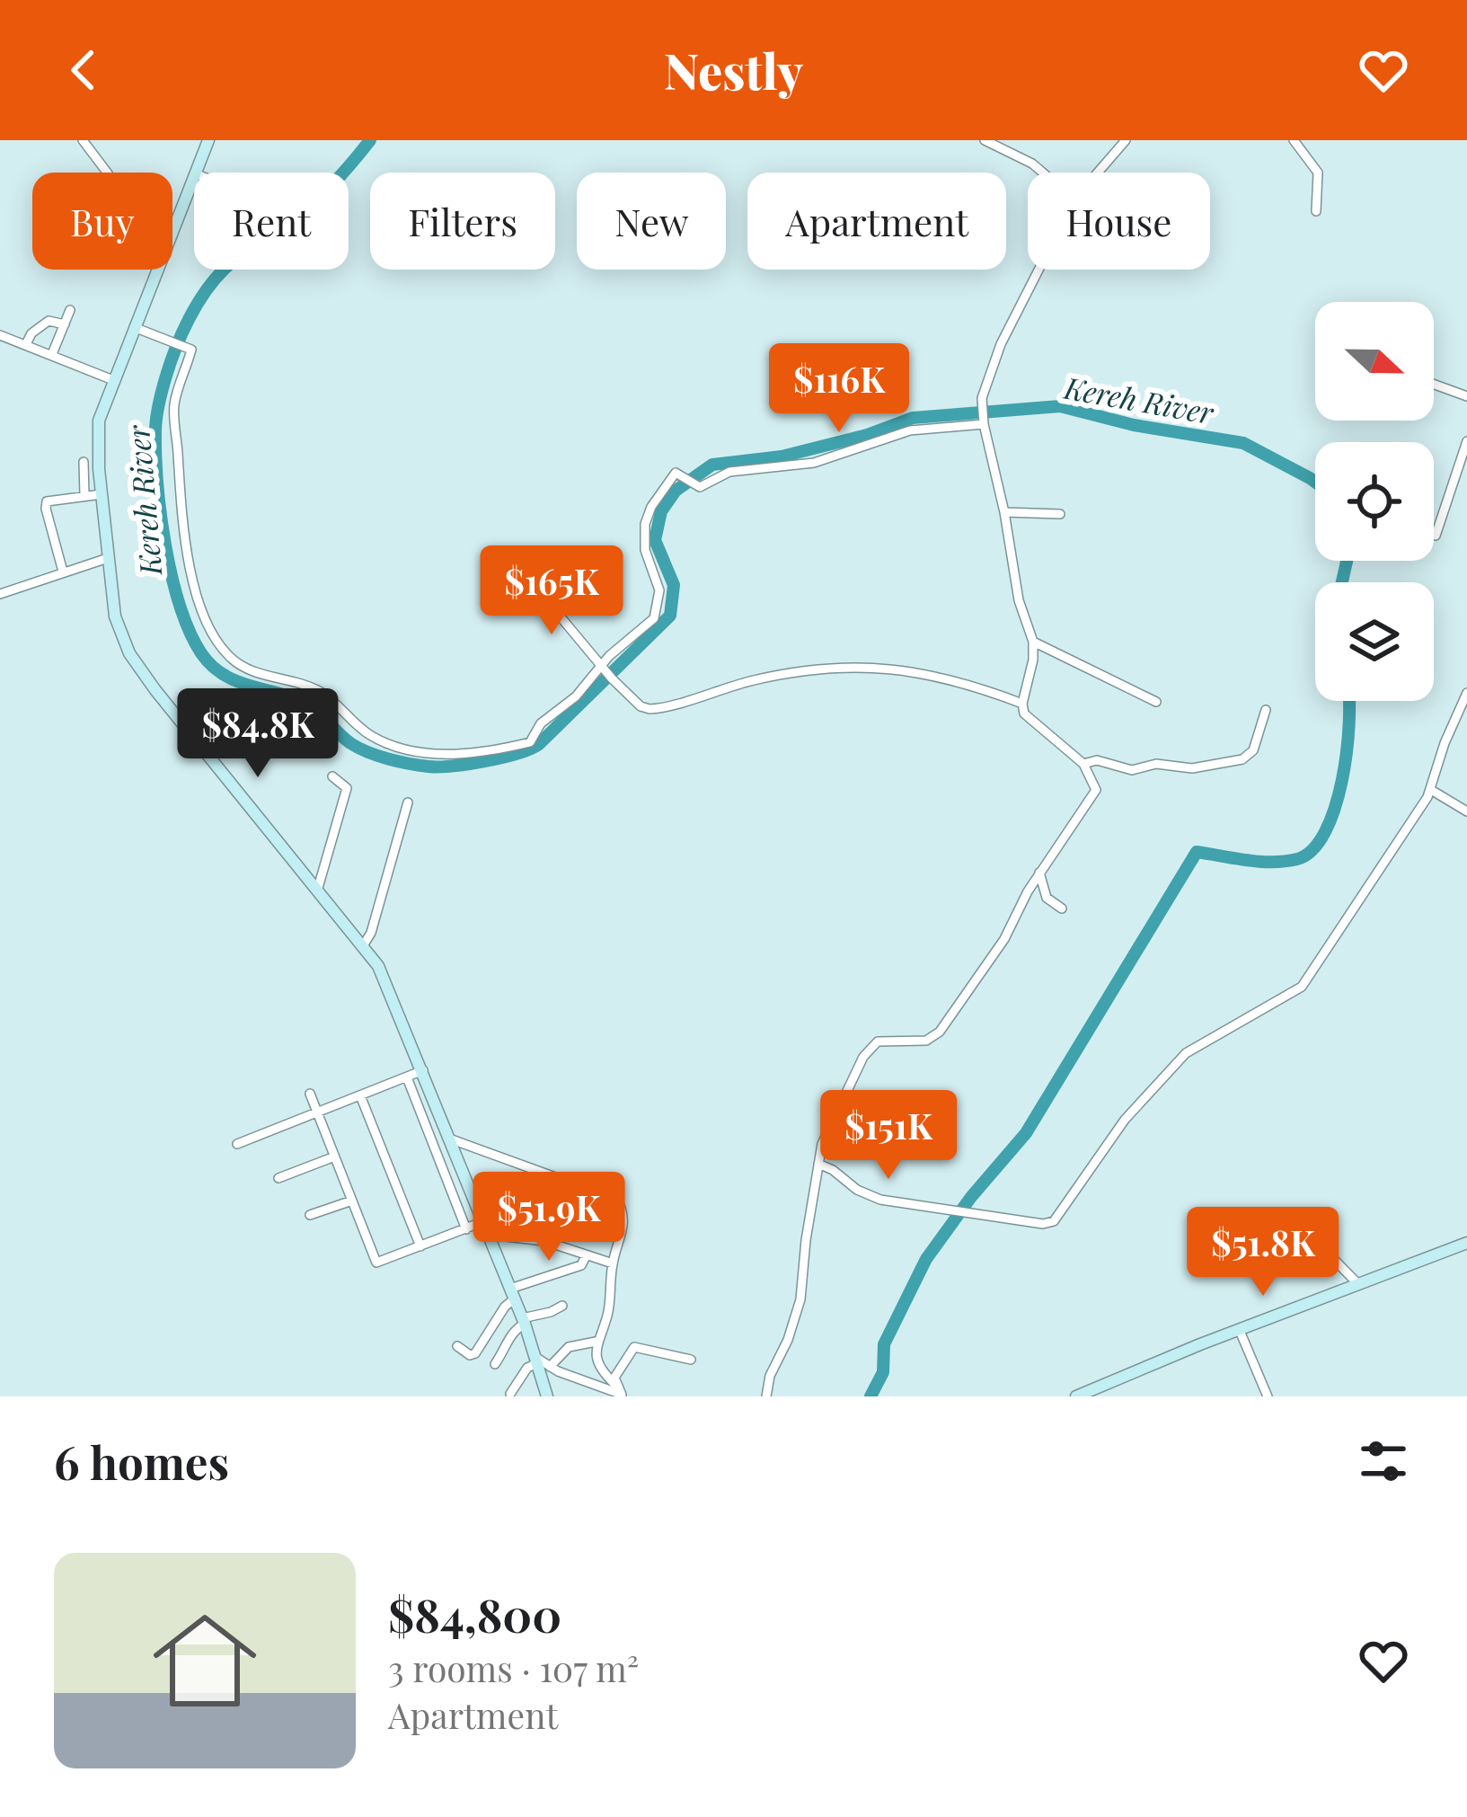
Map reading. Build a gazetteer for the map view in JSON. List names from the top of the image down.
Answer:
{
  "water": ["Kereh River"],
  "north": "right",
  "page": {
    "header": "Nestly",
    "chip": [
      "Buy",
      "Rent",
      "Filters",
      "New",
      "Apartment",
      "House"
    ],
    "price": [
      "$116K",
      "$165K",
      "$84.8K",
      "$151K",
      "$51.9K",
      "$51.8K"
    ],
    "heading": "6 homes",
    "list": [
      {
        "name": "$84,800",
        "note": "3 rooms · 107 m² · Apartment"
      }
    ]
  }
}
